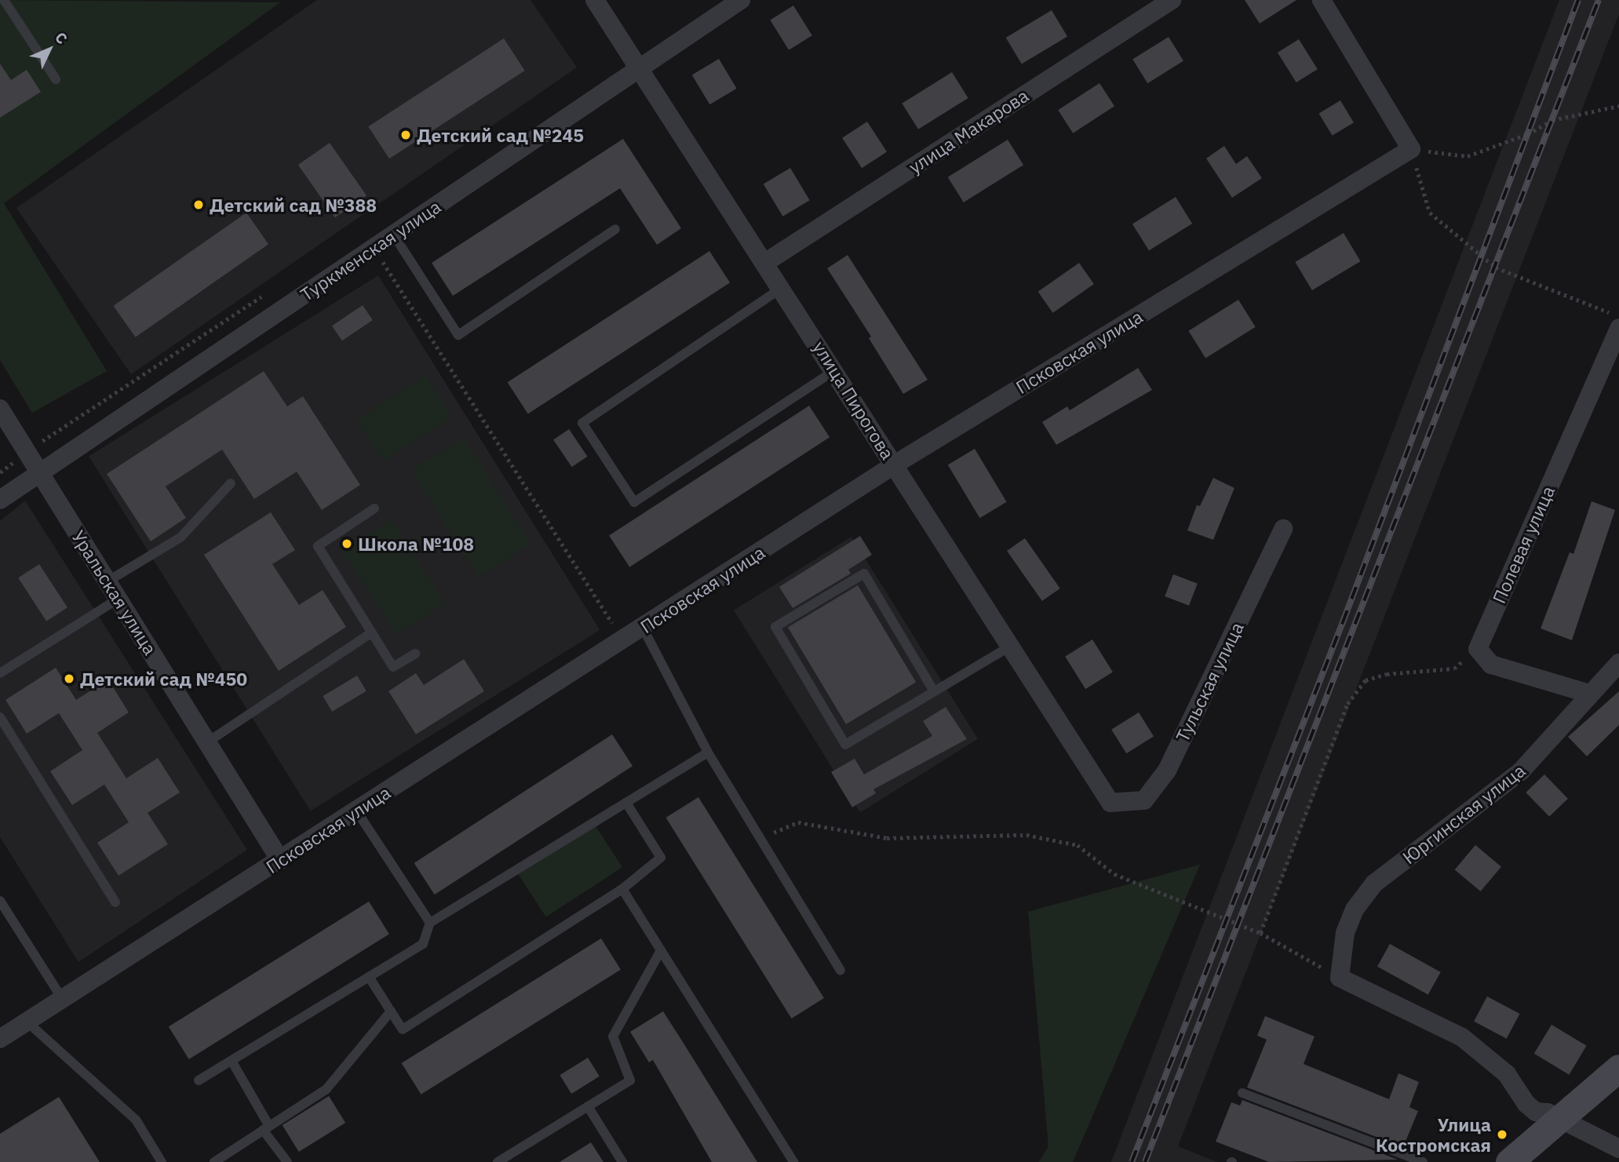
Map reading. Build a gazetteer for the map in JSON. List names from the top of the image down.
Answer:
{
  "streets": {
    "street": [
      "улица Макарова",
      "Туркменская улица",
      "Псковская улица",
      "улица Пирогова",
      "Полевая улица",
      "Уральская улица",
      "Тульская улица",
      "Юргинская улица"
    ]
  },
  "crossings": [
    ["улица Макарова", "улица Пирогова"],
    ["Туркменская улица", "улица Пирогова"],
    ["Туркменская улица", "Уральская улица"],
    ["Псковская улица", "улица Пирогова"],
    ["Псковская улица", "Уральская улица"],
    ["улица Пирогова", "Тульская улица"]
  ],
  "places": [
    "Детский сад №245",
    "Детский сад №388",
    "Школа №108",
    "Детский сад №450",
    "Улица Костромская"
  ],
  "north": "top right"
}
